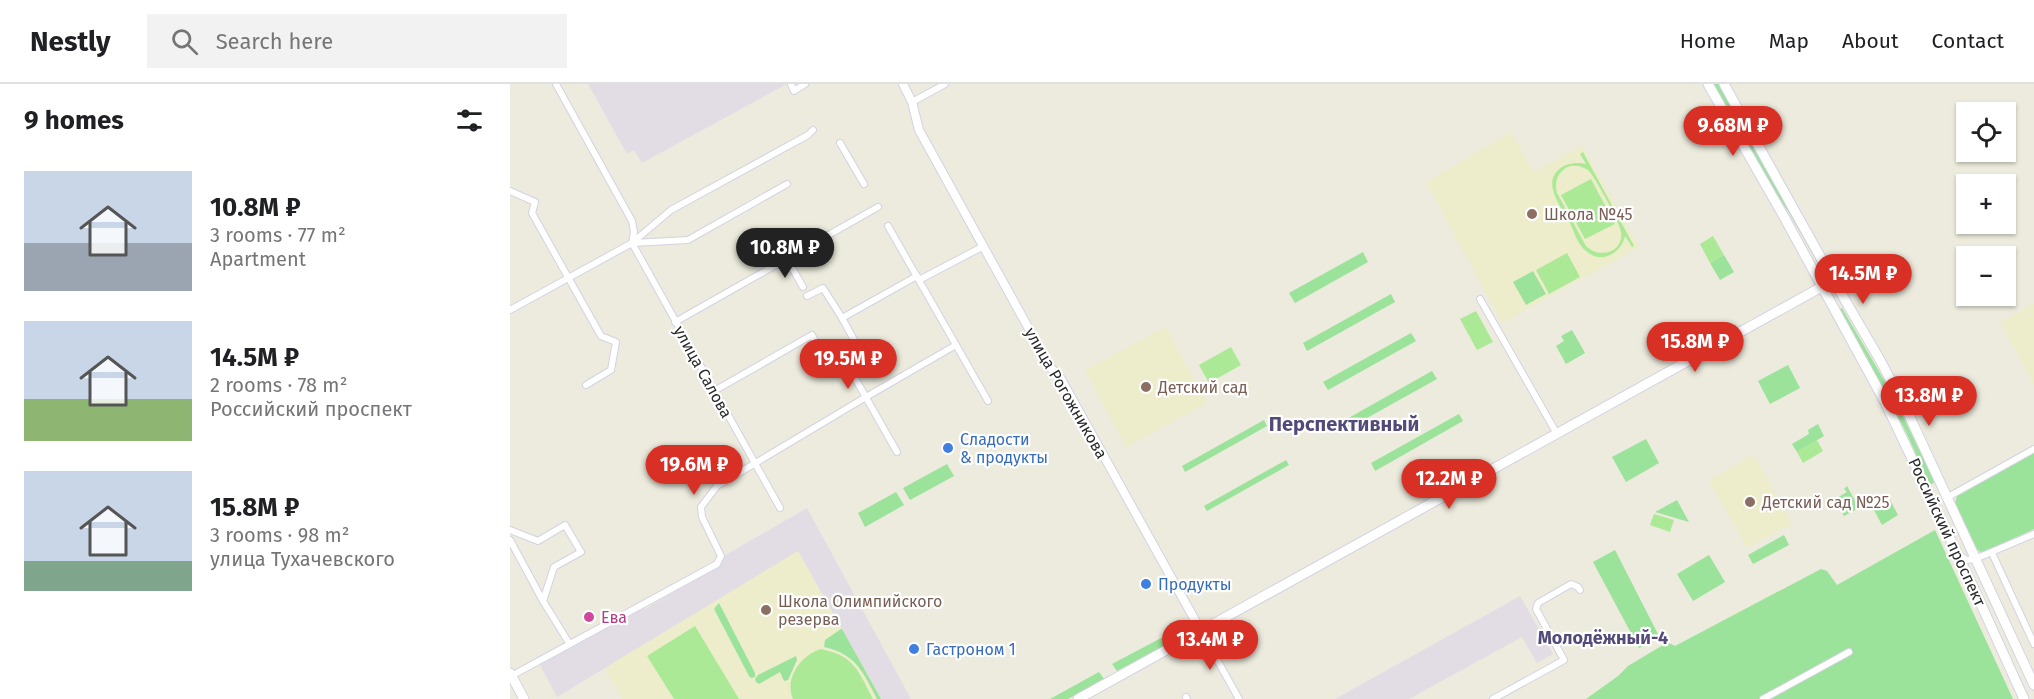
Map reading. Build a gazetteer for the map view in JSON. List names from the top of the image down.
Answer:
{
  "streets": {
    "main road": ["Российский проспект"],
    "street": ["улица Салова", "улица Рогожникова"]
  },
  "districts": ["Перспективный", "Молодёжный-4"],
  "places": [
    "Школа №45",
    "Детский сад",
    "Сладости & продукты",
    "Детский сад №25",
    "Продукты",
    "Школа Олимпийского резерва",
    "Ева",
    "Гастроном 1"
  ],
  "page": {
    "header": "Nestly",
    "search": "Search here",
    "nav": [
      "Home",
      "Map",
      "About",
      "Contact"
    ],
    "heading": "9 homes",
    "map_buttons": ["+", "−"],
    "price": [
      "9.68M ₽",
      "10.8M ₽",
      "14.5M ₽",
      "15.8M ₽",
      "19.5M ₽",
      "13.8M ₽",
      "19.6M ₽",
      "12.2M ₽",
      "13.4M ₽"
    ],
    "list": [
      {
        "name": "10.8M ₽",
        "note": "3 rooms · 77 m² · Apartment"
      },
      {
        "name": "14.5M ₽",
        "note": "2 rooms · 78 m² · Российский проспект"
      },
      {
        "name": "15.8M ₽",
        "note": "3 rooms · 98 m² · улица Тухачевского"
      }
    ]
  }
}
